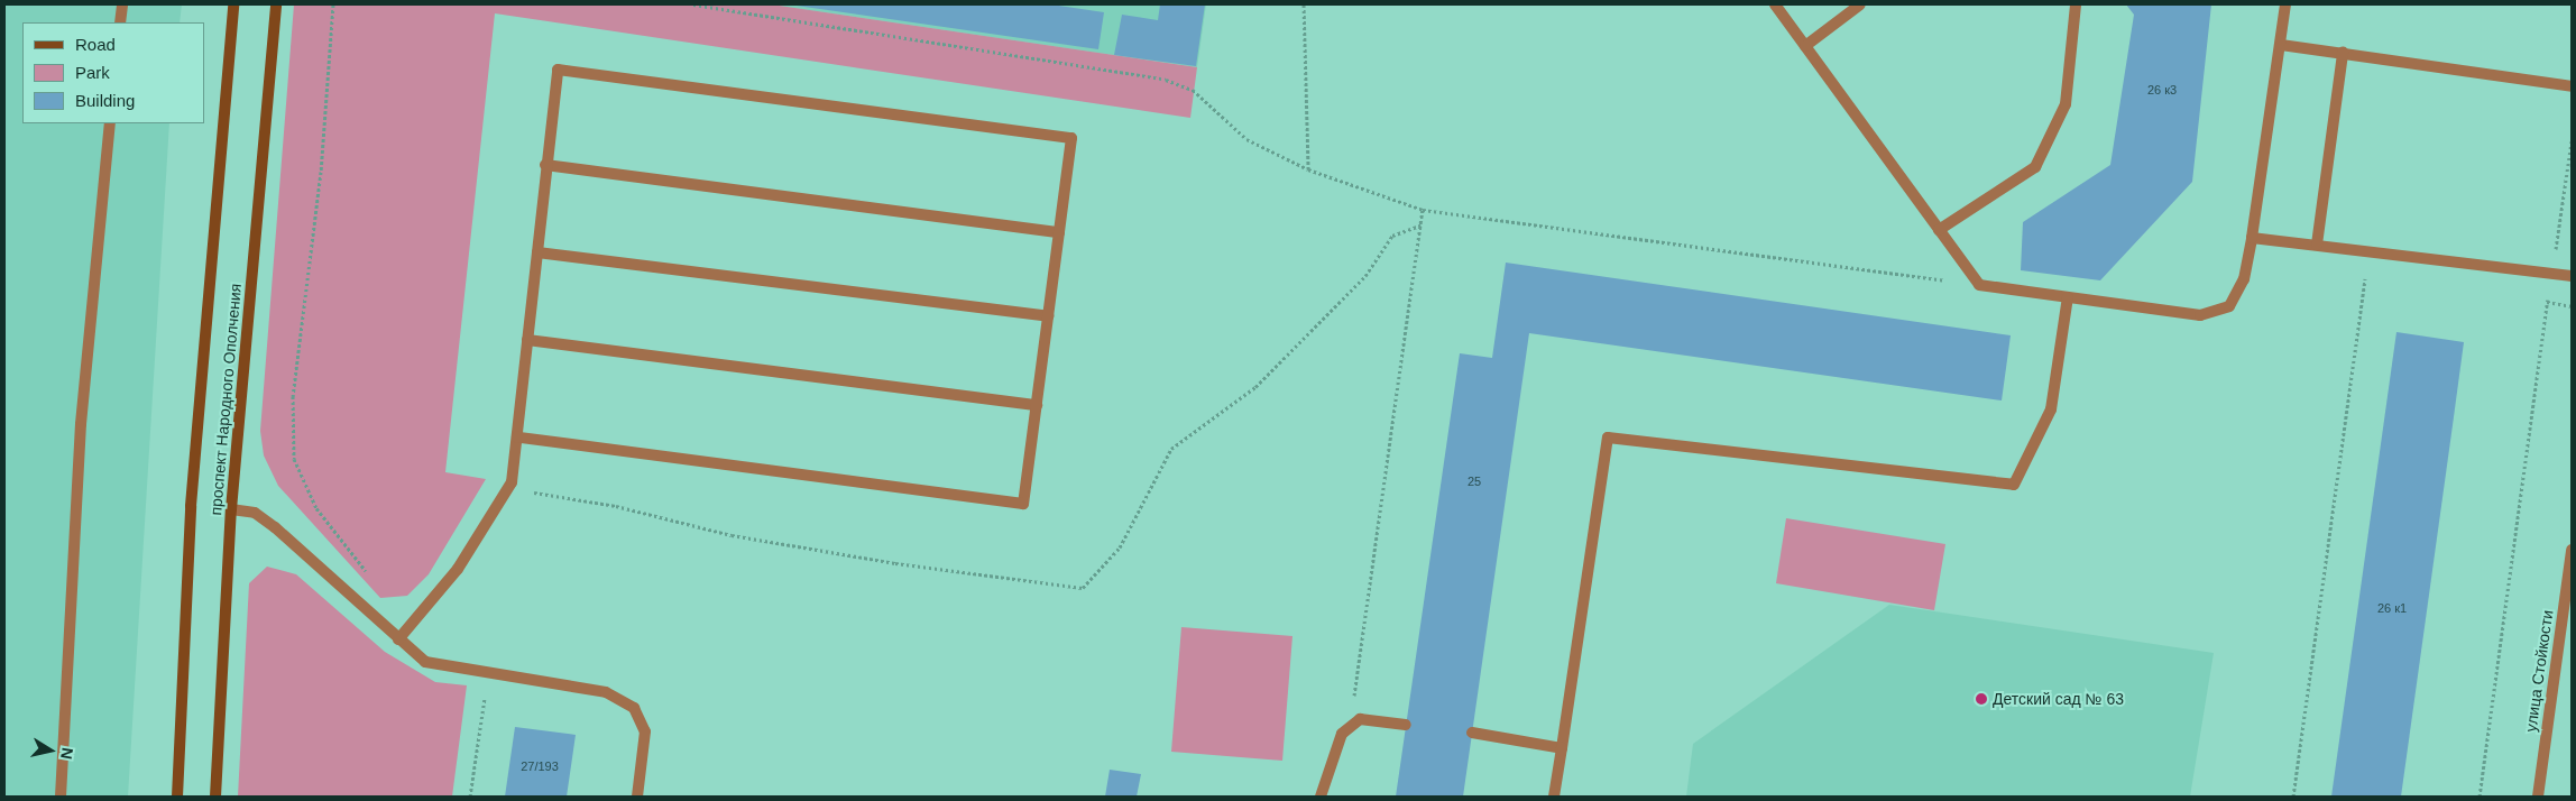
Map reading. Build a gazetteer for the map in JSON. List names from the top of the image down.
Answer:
{
  "streets": {
    "main road": ["проспект Народного Ополчения"],
    "street": ["улица Стойкости"]
  },
  "places": ["Детский сад № 63"],
  "house_numbers": [
    "26 к3",
    "25",
    "26 к1",
    "27/193"
  ],
  "legend": ["Road", "Park", "Building"],
  "north": "right"
}
